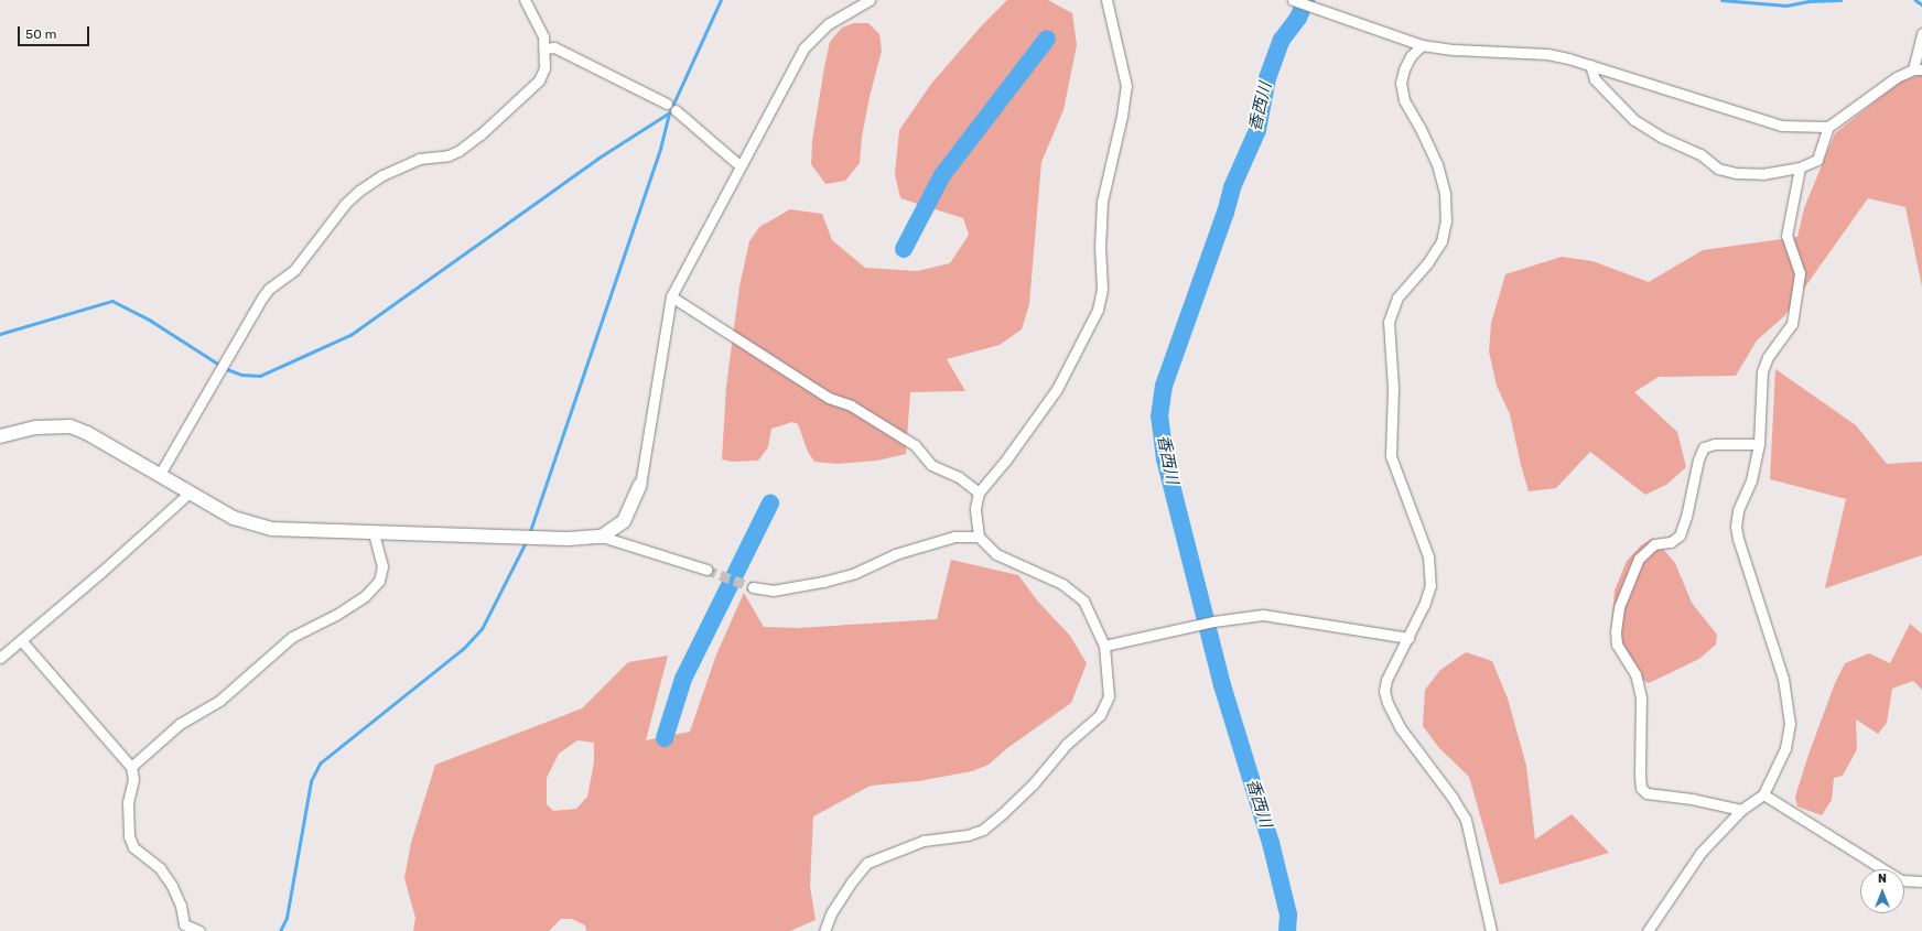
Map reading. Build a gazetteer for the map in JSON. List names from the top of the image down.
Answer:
{
  "water": ["香西川"],
  "scale_bar": "50 m",
  "north": "top"
}
